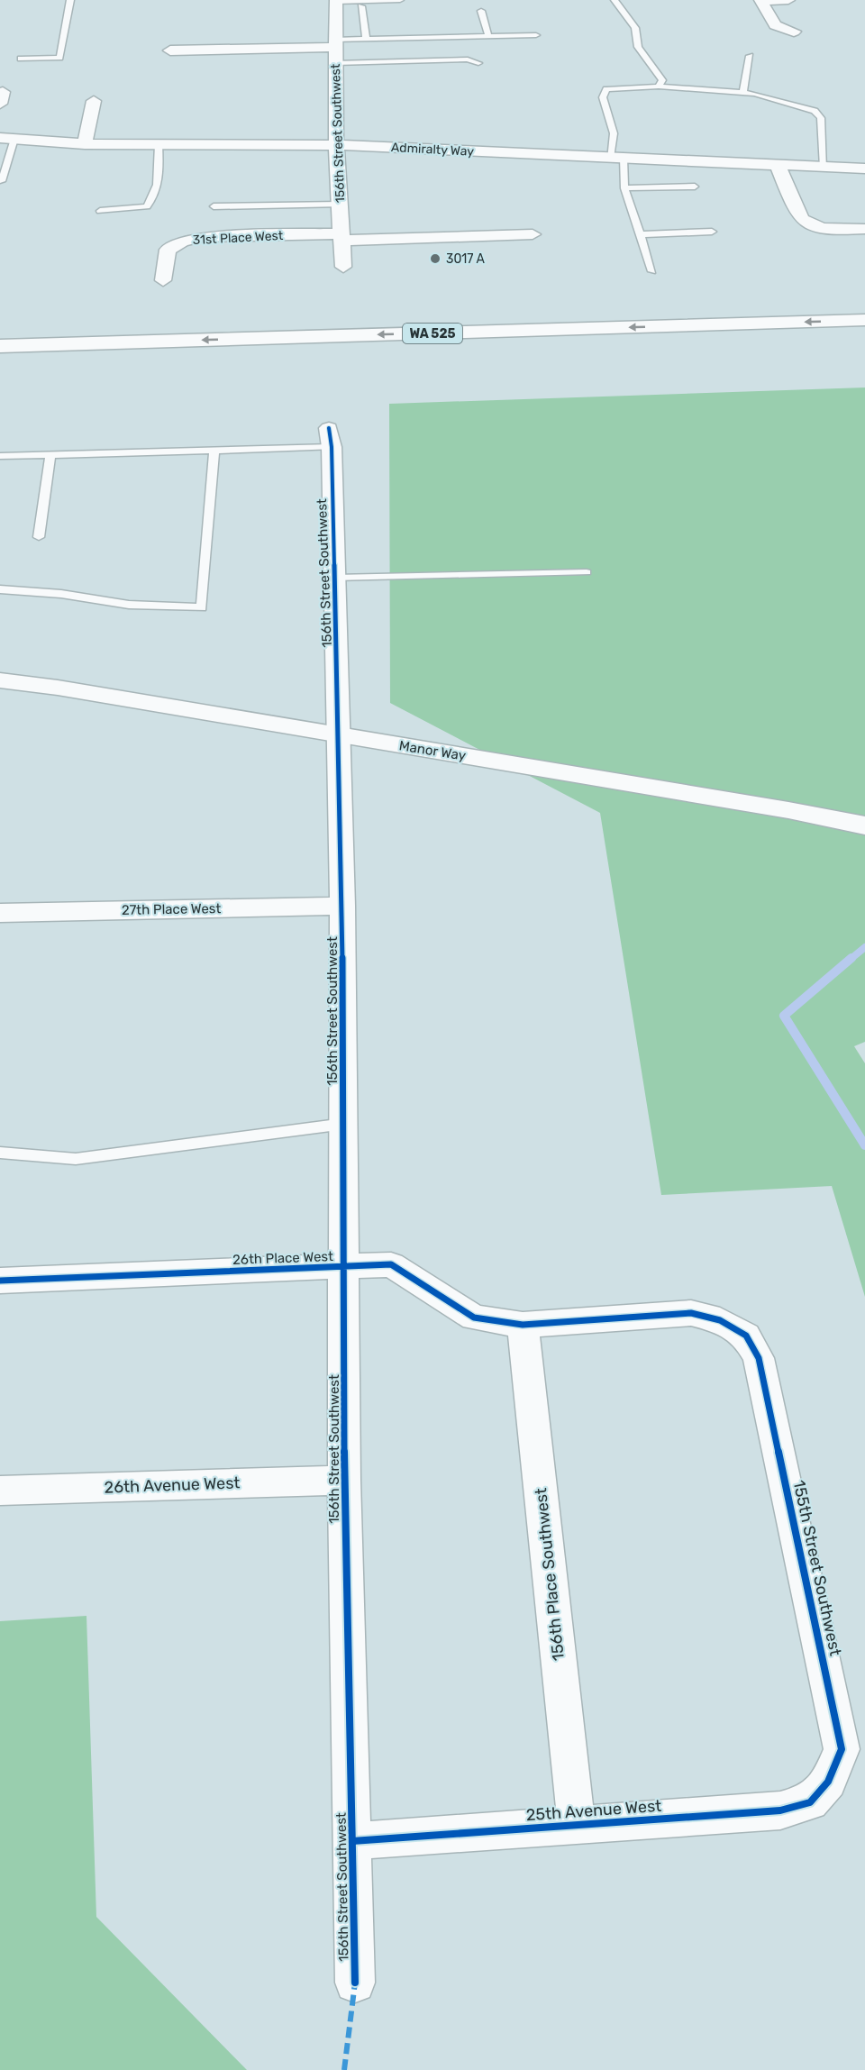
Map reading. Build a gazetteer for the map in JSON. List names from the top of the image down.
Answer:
{
  "streets": {
    "main road": ["WA 525", "Manor Way"],
    "street": [
      "156th Street Southwest",
      "Admiralty Way",
      "31st Place West",
      "27th Place West",
      "26th Place West",
      "26th Avenue West",
      "155th Street Southwest",
      "156th Place Southwest",
      "25th Avenue West"
    ]
  },
  "crossings": [
    ["156th Street Southwest", "Admiralty Way"],
    ["156th Street Southwest", "31st Place West"],
    ["156th Street Southwest", "Manor Way"],
    ["156th Street Southwest", "27th Place West"],
    ["156th Street Southwest", "26th Place West"],
    ["156th Street Southwest", "26th Avenue West"],
    ["156th Street Southwest", "25th Avenue West"],
    ["26th Place West", "155th Street Southwest"],
    ["26th Place West", "156th Place Southwest"],
    ["155th Street Southwest", "25th Avenue West"],
    ["156th Place Southwest", "25th Avenue West"]
  ],
  "places": ["3017 A"]
}
